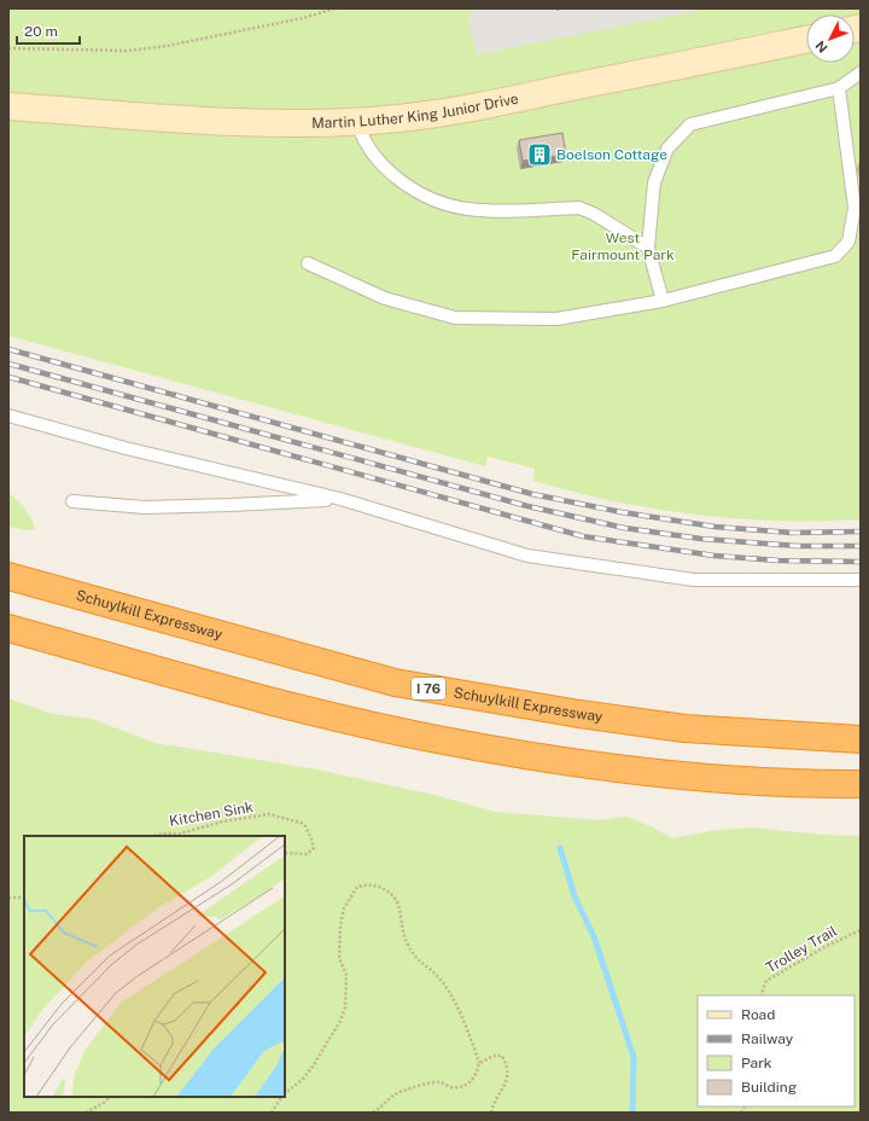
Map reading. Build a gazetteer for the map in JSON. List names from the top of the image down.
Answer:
{
  "streets": {
    "highway": ["Schuylkill Expressway", "I 76"],
    "main road": ["Martin Luther King Junior Drive"],
    "path": ["Kitchen Sink", "Trolley Trail"]
  },
  "parks": ["West Fairmount Park"],
  "places": {
    "building": ["Boelson Cottage"]
  },
  "legend": [
    "Road",
    "Railway",
    "Park",
    "Building"
  ],
  "scale_bar": "20 m",
  "north": "bottom left"
}
